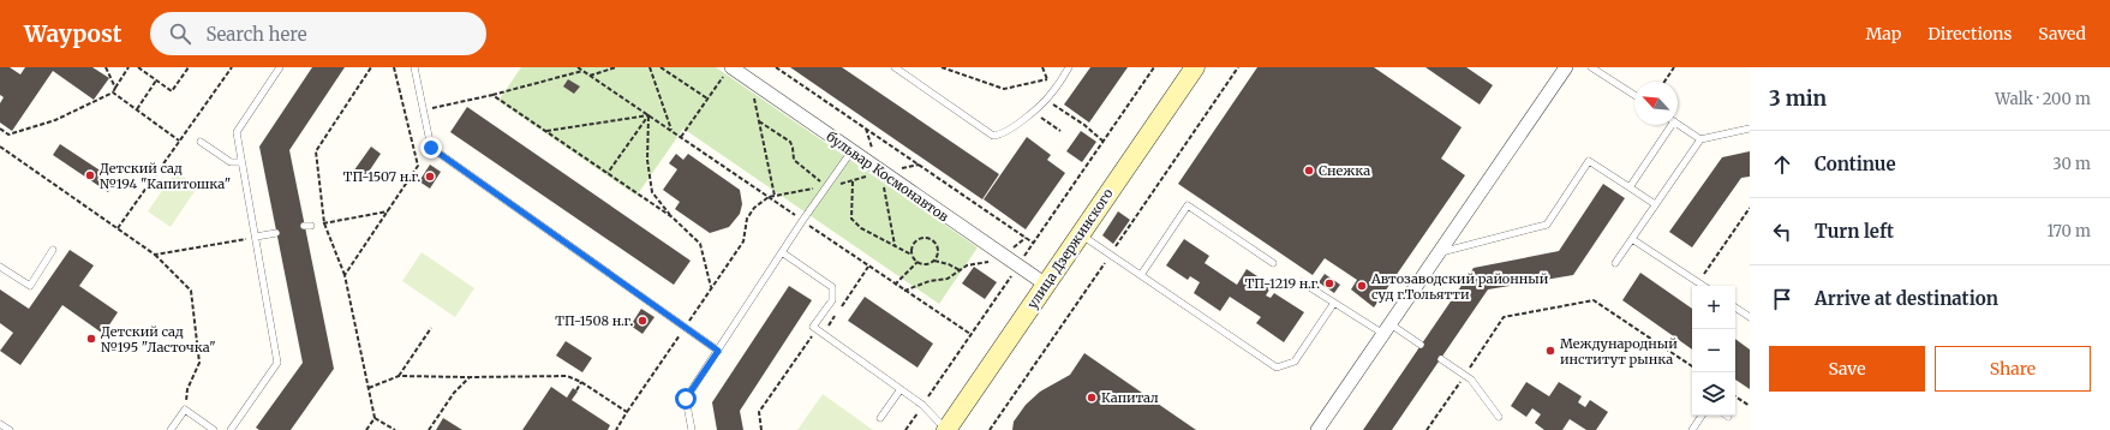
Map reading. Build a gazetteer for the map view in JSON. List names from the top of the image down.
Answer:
{
  "streets": {
    "main road": ["улица Дзержинского"],
    "street": ["бульвар Космонавтов"]
  },
  "crossings": [
    ["бульвар Космонавтов", "улица Дзержинского"]
  ],
  "places": [
    "Снежка",
    "Детский сад №194 \"Капитошка\"",
    "ТП-1507 н.г.",
    "ТП-1219 н.г.",
    "Автозаводский районный суд г.Тольятти",
    "ТП-1508 н.г.",
    "Детский сад №195 \"Ласточка\"",
    "Международный институт рынка",
    "Капитал"
  ],
  "north": "top left",
  "page": {
    "header": "Waypost",
    "search": "Search here",
    "nav": ["Map", "Directions", "Saved"],
    "heading": ["3 min", "Walk · 200 m"],
    "list": [
      ["Continue", "30 m"],
      ["Turn left", "170 m"],
      "Arrive at destination"
    ],
    "map_buttons": ["+", "−"],
    "buttons": ["Save", "Share"]
  }
}
